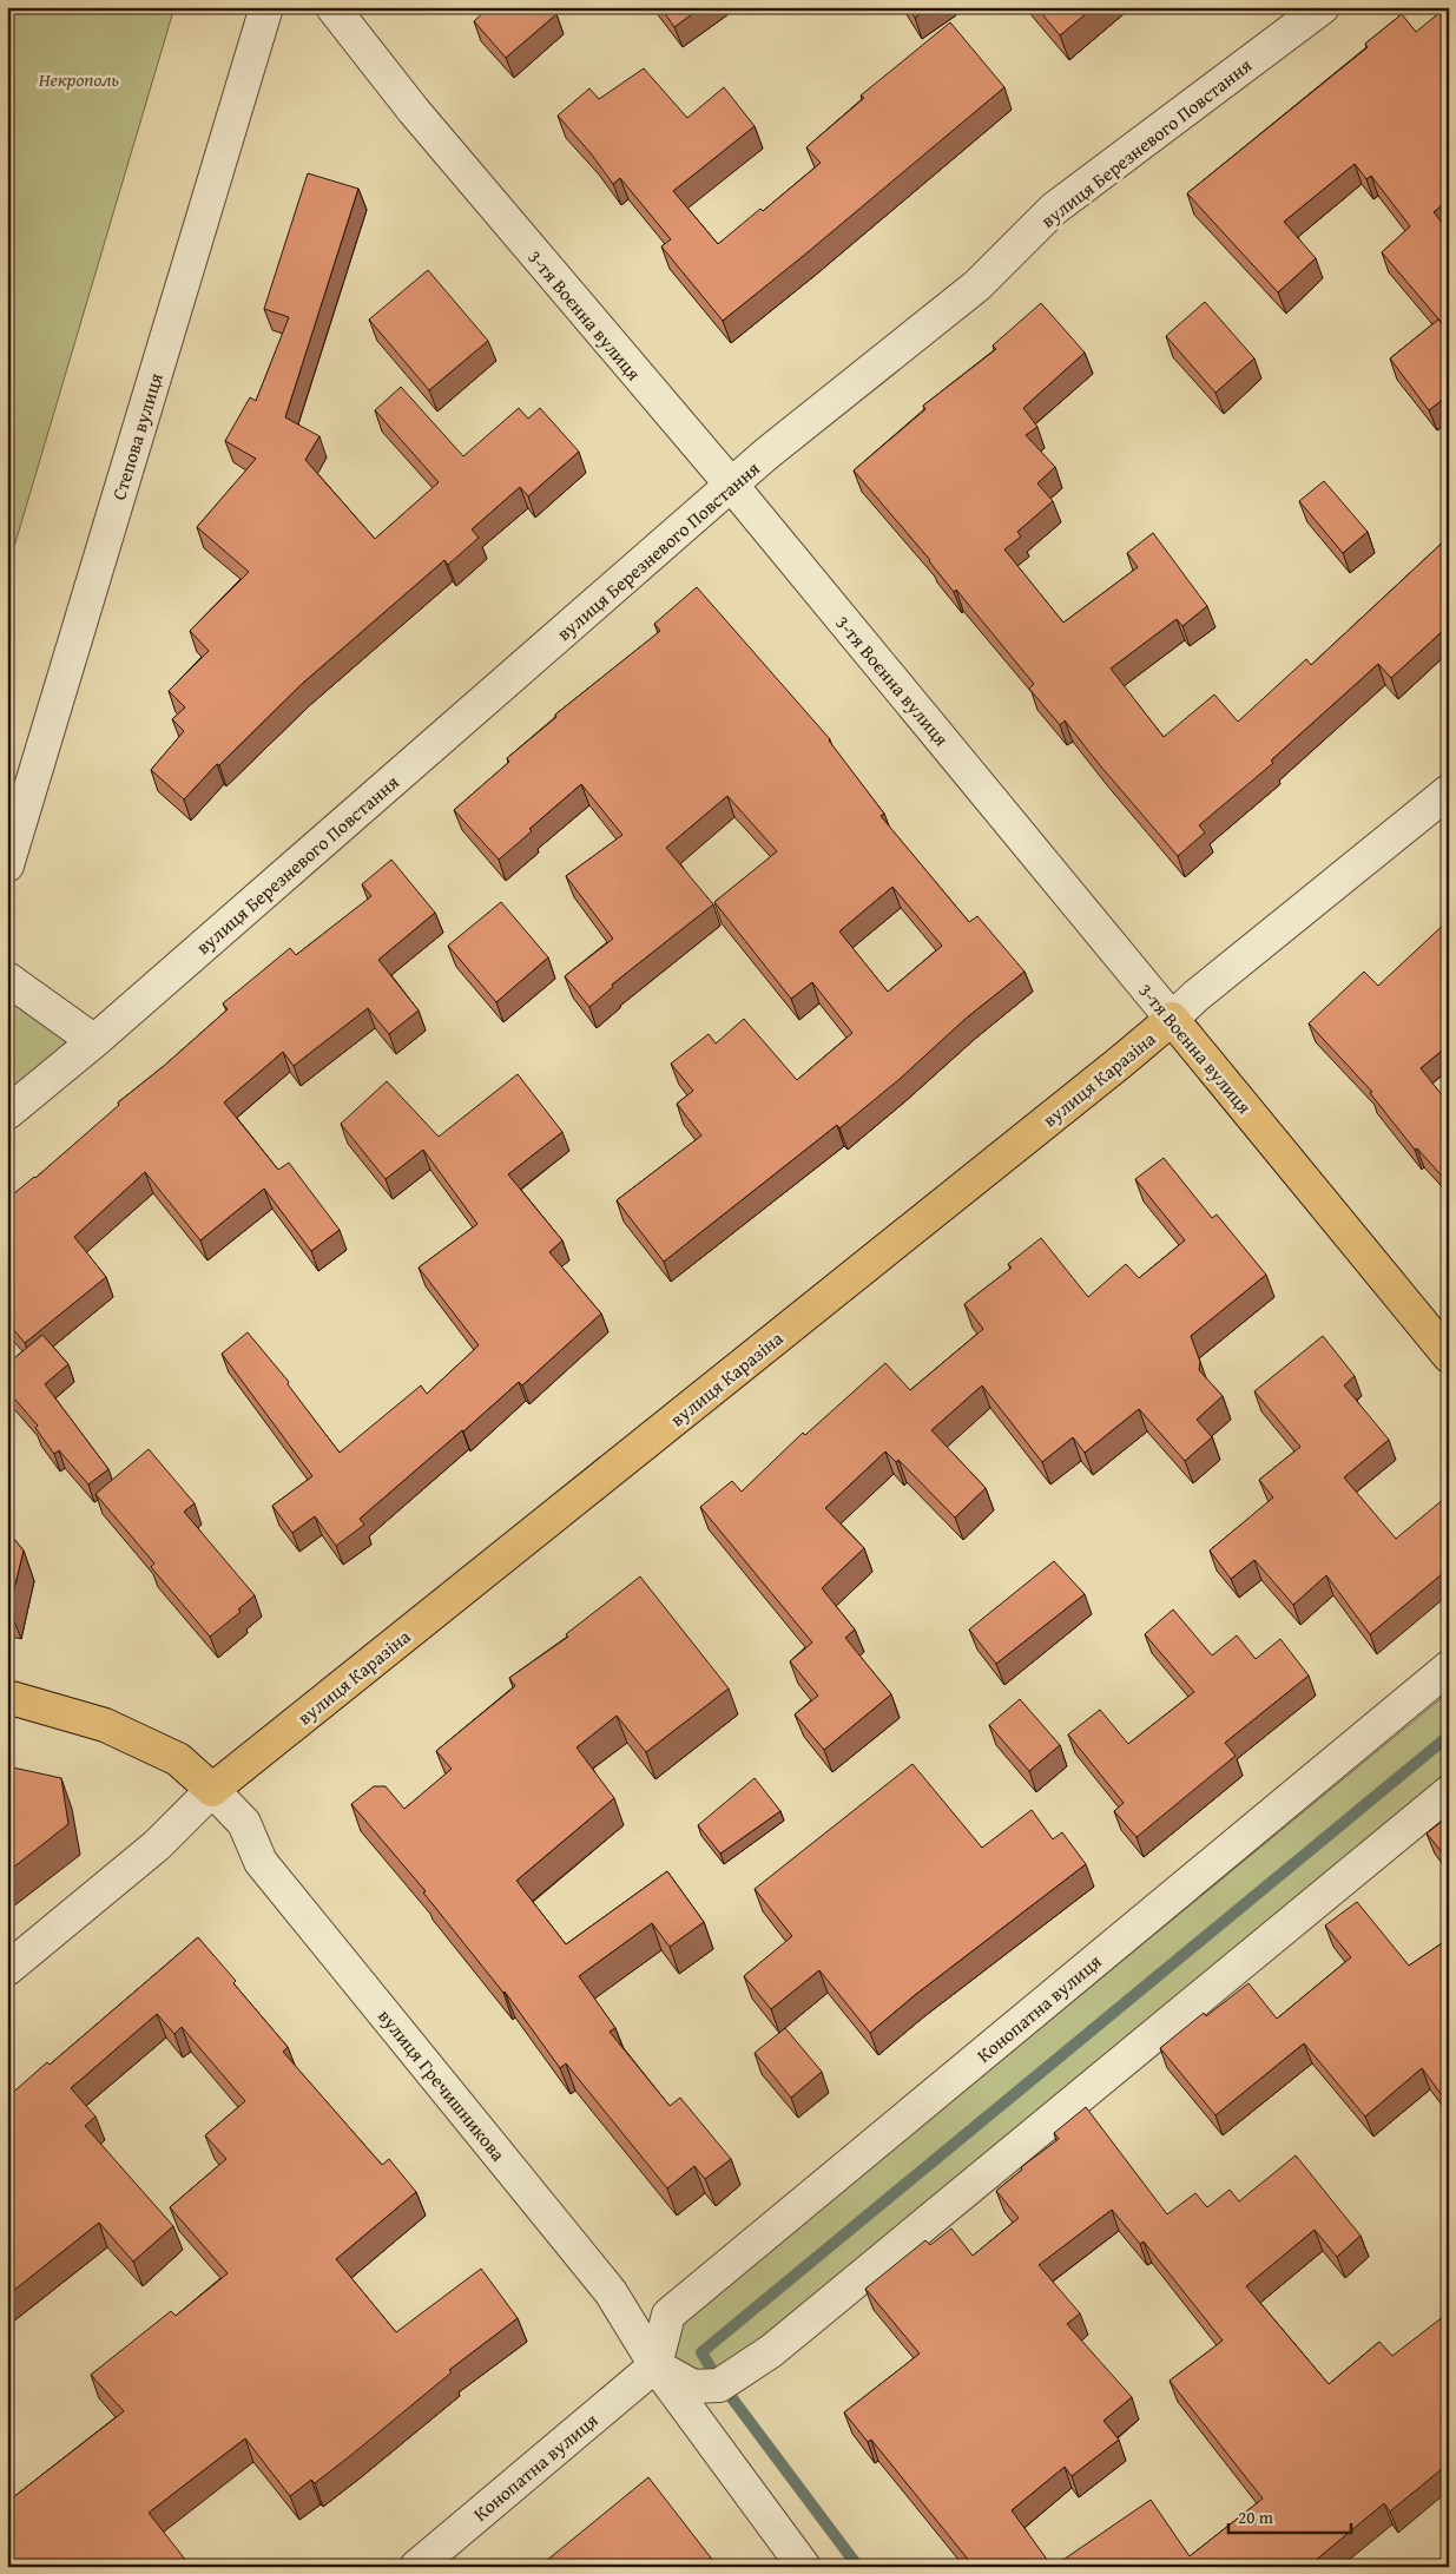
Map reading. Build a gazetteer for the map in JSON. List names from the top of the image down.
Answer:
{
  "streets": {
    "main road": ["3-тя Воєнна вулиця", "вулиця Каразіна", "вулиця Гречишникова"],
    "street": ["вулиця Березневого Повстання", "Степова вулиця", "Конопатна вулиця"]
  },
  "crossings": [
    ["вулиця Березневого Повстання", "3-тя Воєнна вулиця"],
    ["3-тя Воєнна вулиця", "вулиця Каразіна"],
    ["вулиця Каразіна", "вулиця Гречишникова"],
    ["Конопатна вулиця", "вулиця Гречишникова"]
  ],
  "parks": ["Некрополь"],
  "scale_bar": "20 m"
}
